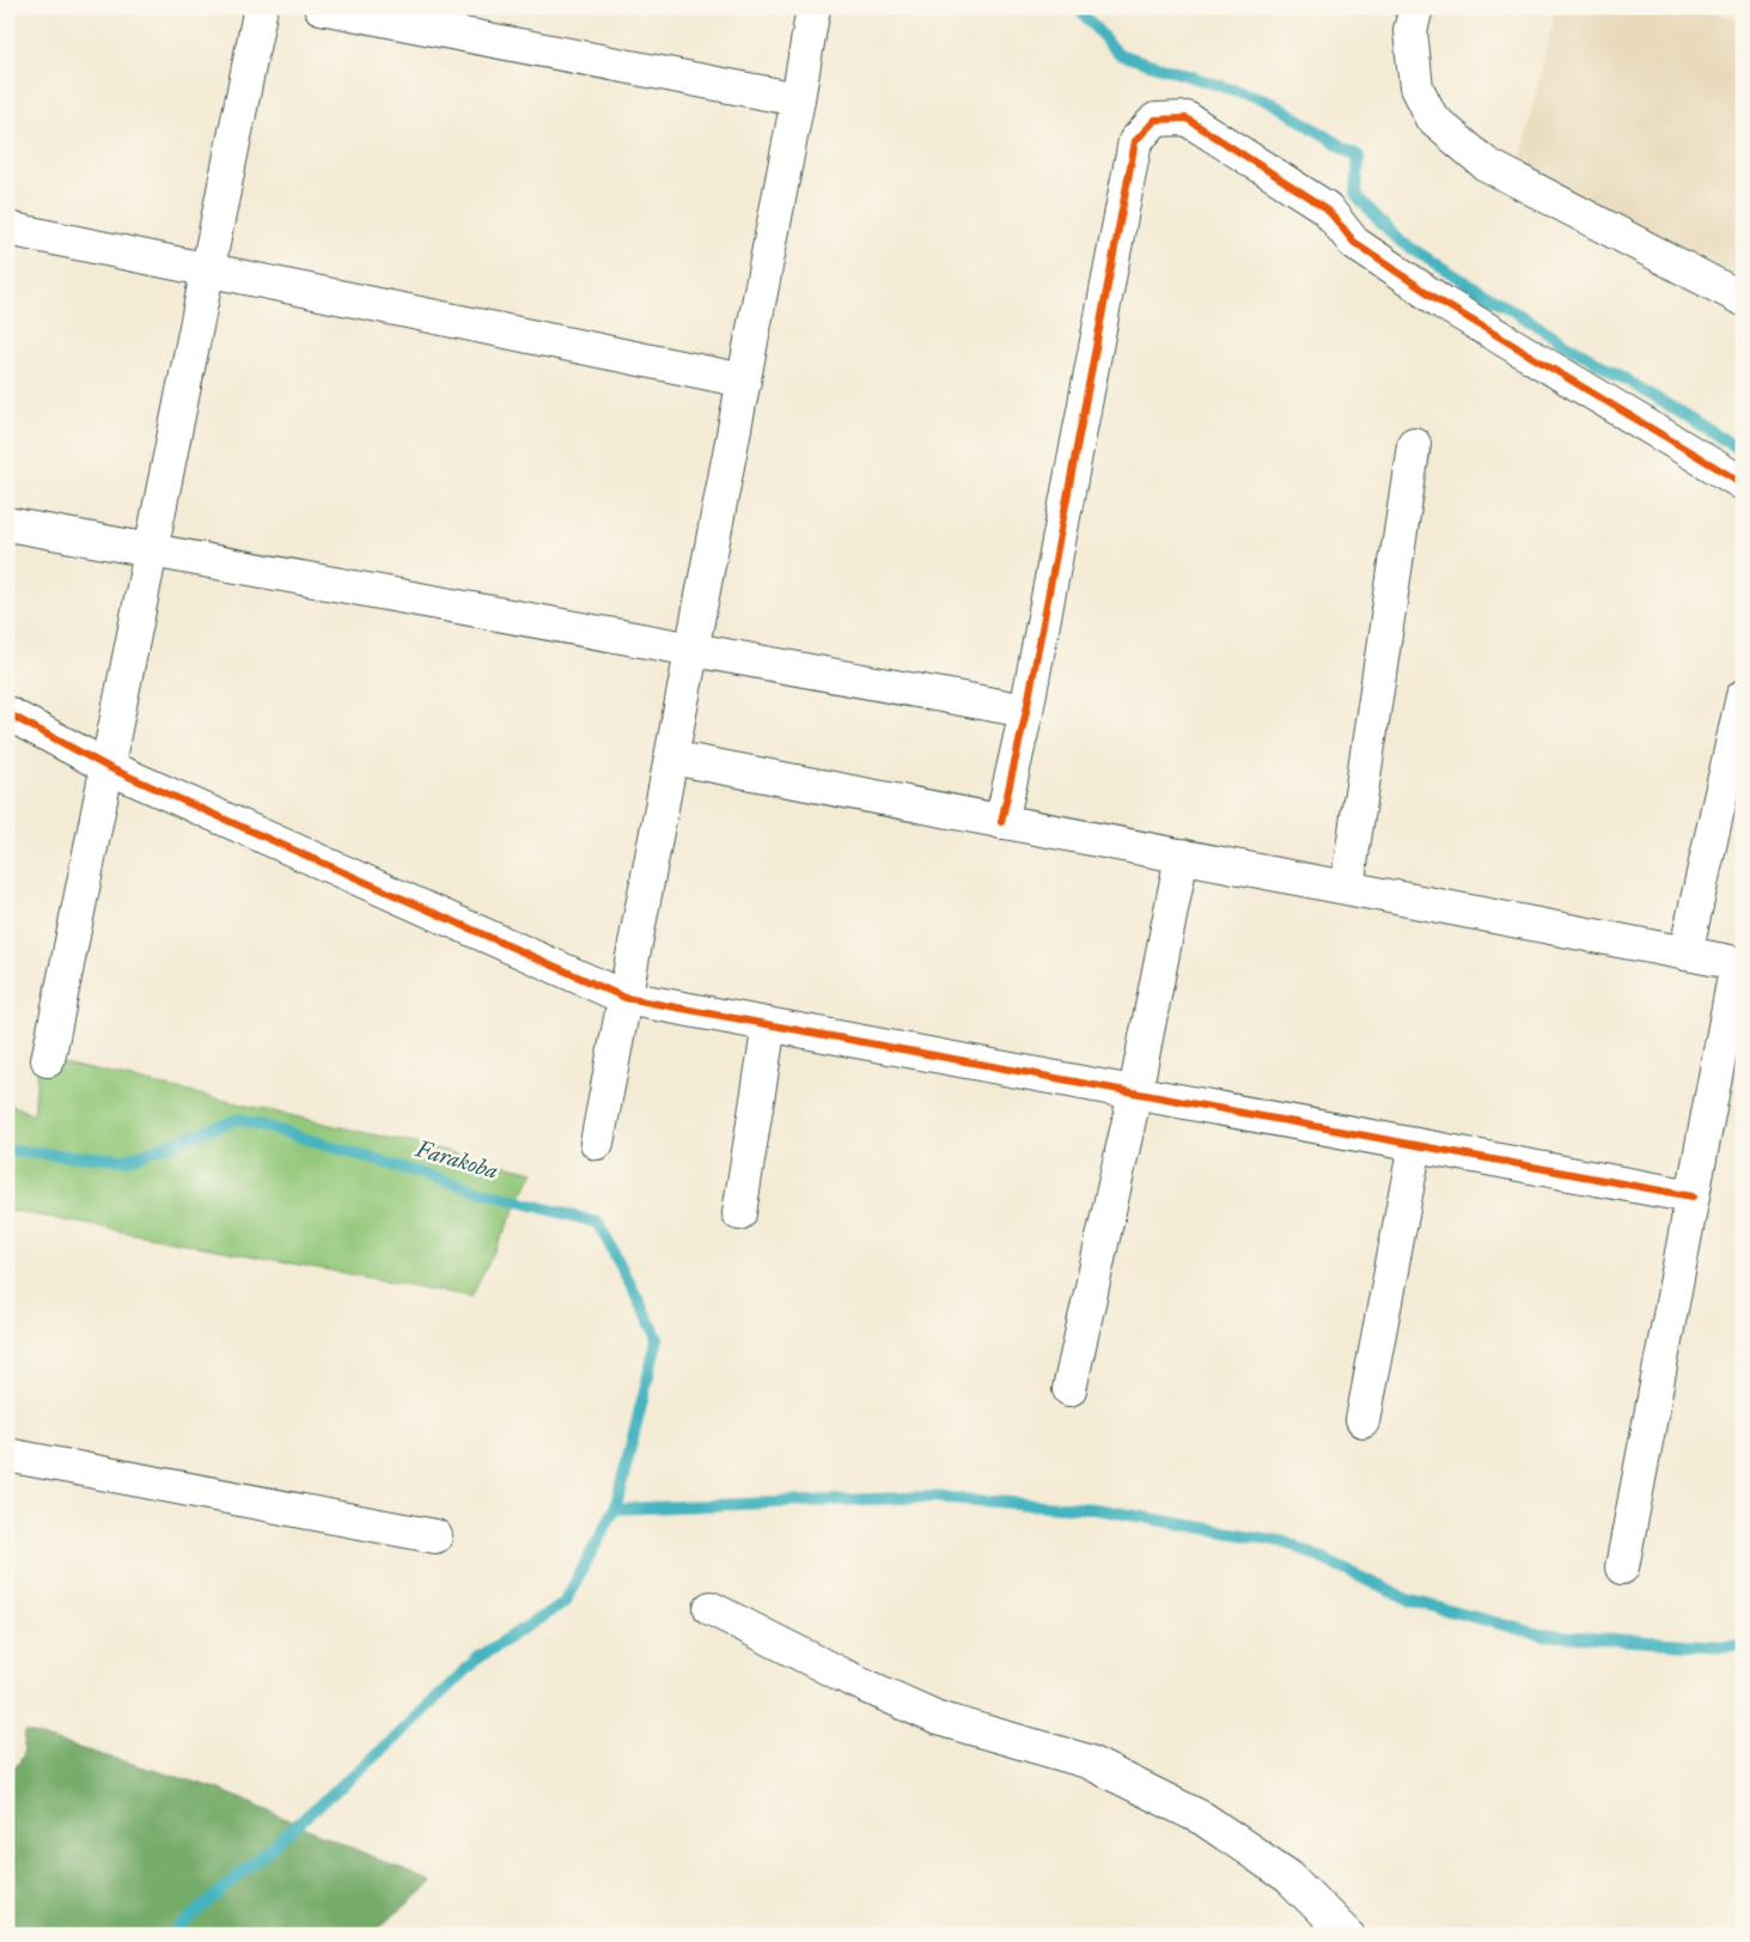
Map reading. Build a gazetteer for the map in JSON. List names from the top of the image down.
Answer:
{
  "water": ["Farakoba"]
}
